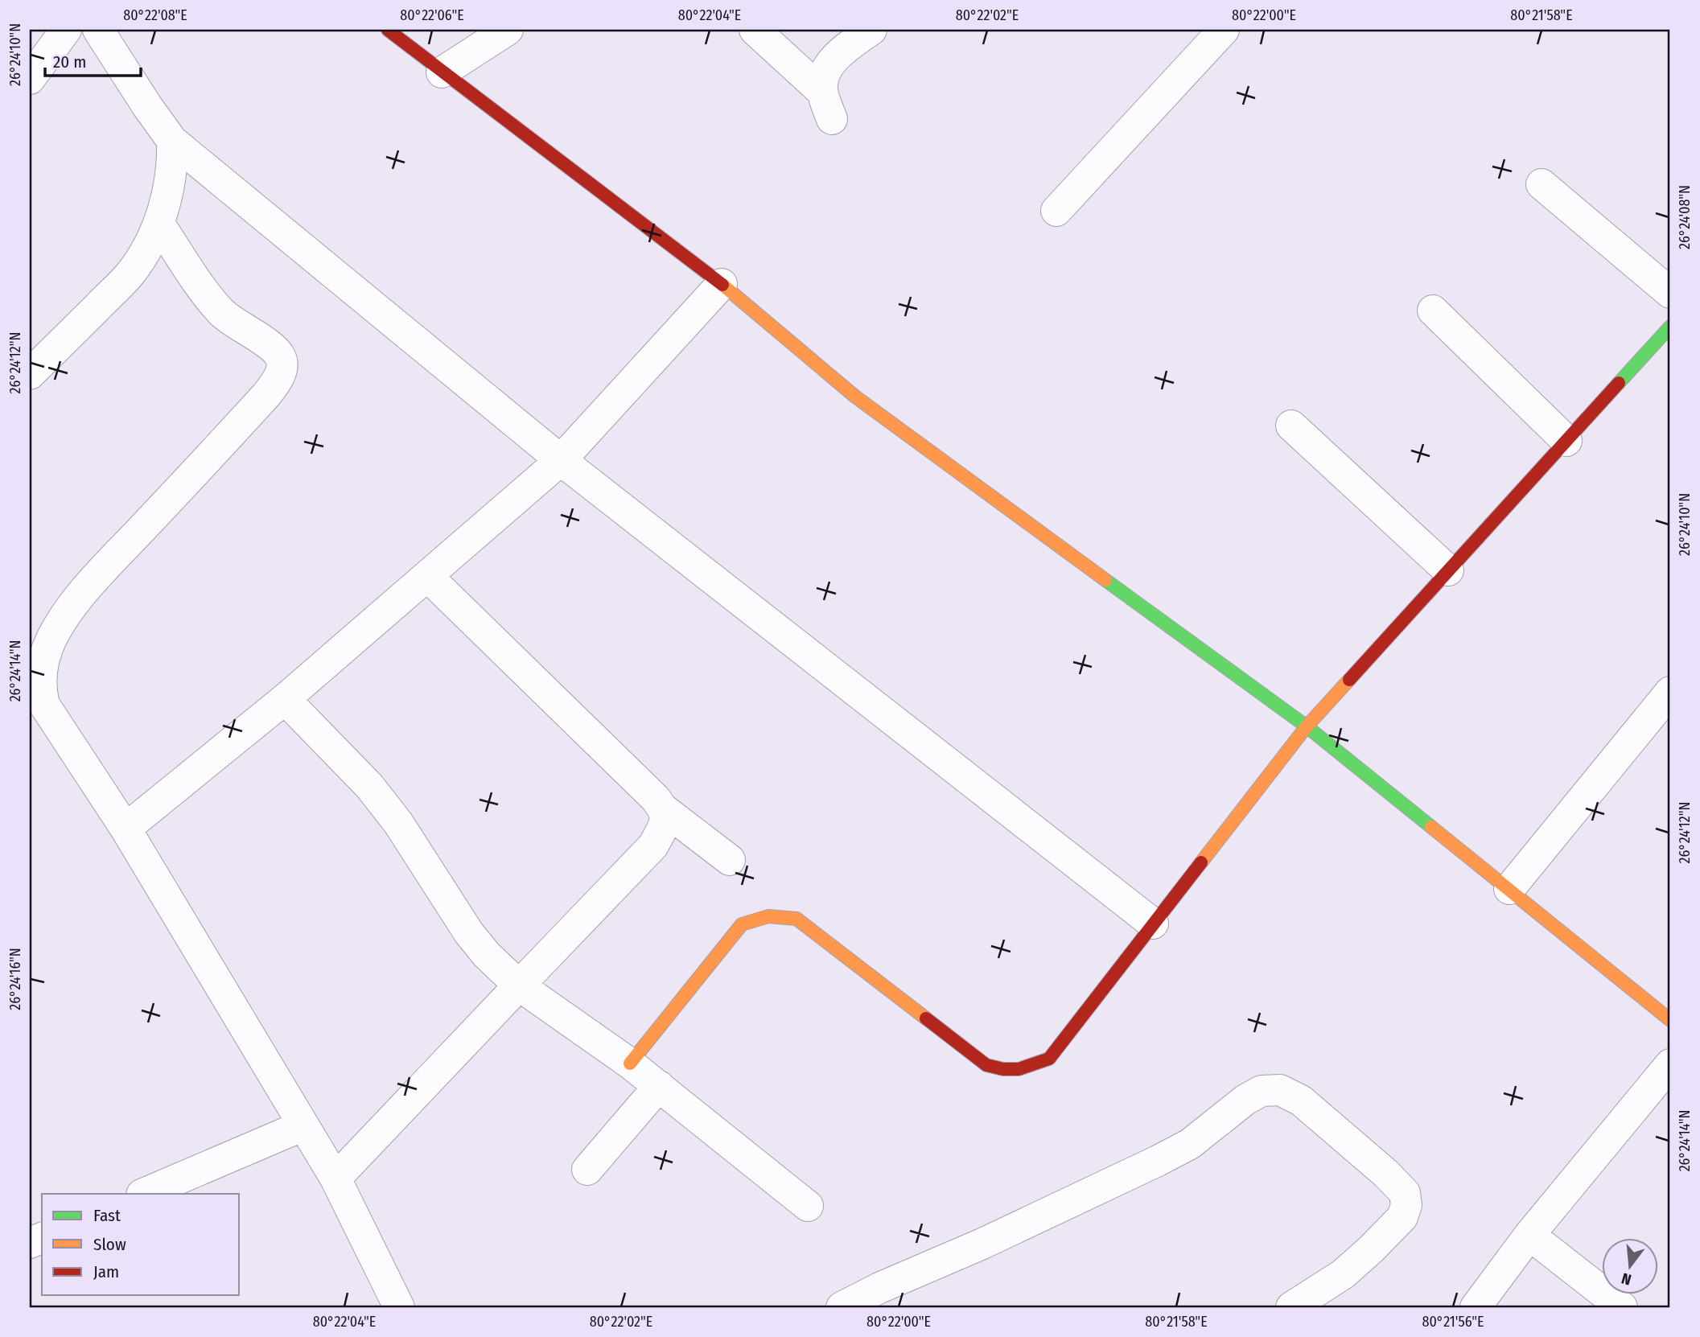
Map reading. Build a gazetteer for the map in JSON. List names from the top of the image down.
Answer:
{
  "legend": ["Fast", "Slow", "Jam"],
  "scale_bar": "20 m",
  "north": "bottom",
  "coordinates": [
    "80°22'08\"E",
    "80°22'06\"E",
    "80°22'04\"E",
    "80°22'02\"E",
    "80°22'00\"E",
    "80°21'58\"E",
    "26°24'10\"N",
    "26°24'08\"N",
    "26°24'12\"N",
    "26°24'14\"N",
    "26°24'16\"N",
    "80°21'56\"E"
  ]
}
